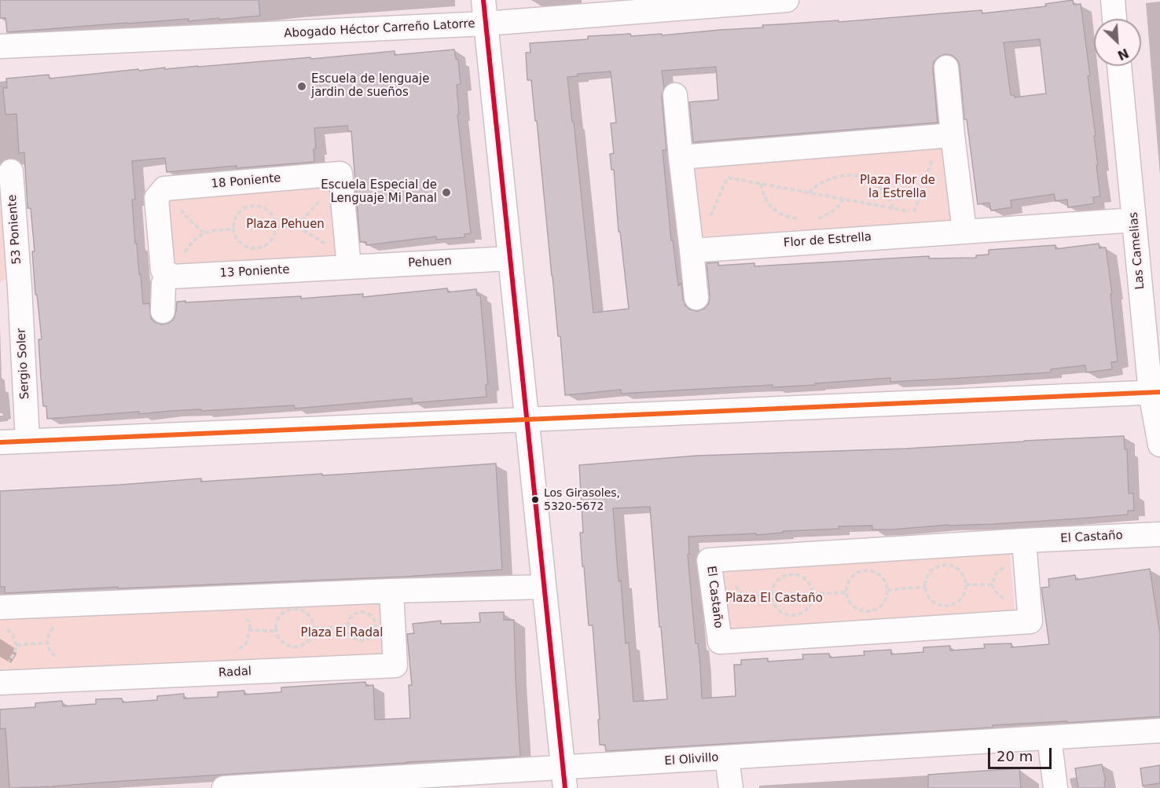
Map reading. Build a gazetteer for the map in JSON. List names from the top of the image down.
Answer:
{
  "streets": {
    "street": [
      "Abogado Héctor Carreño Latorre",
      "18 Poniente",
      "53 Poniente",
      "Flor de Estrella",
      "Las Camelias",
      "Pehuen",
      "13 Poniente",
      "Sergio Soler",
      "El Castaño",
      "Radal",
      "El Olivillo"
    ]
  },
  "crossings": [
    ["53 Poniente", "Sergio Soler"],
    ["Flor de Estrella", "Las Camelias"],
    ["Pehuen", "13 Poniente"]
  ],
  "parks": [
    "Plaza Flor de la Estrella",
    "Plaza Pehuen",
    "Plaza El Castaño",
    "Plaza El Radal"
  ],
  "places": ["Escuela de lenguaje jardin de sueños", "Escuela Especial de Lenguaje Mi Panal", "Los Girasoles, 5320-5672"],
  "scale_bar": "20 m",
  "north": "bottom right"
}
